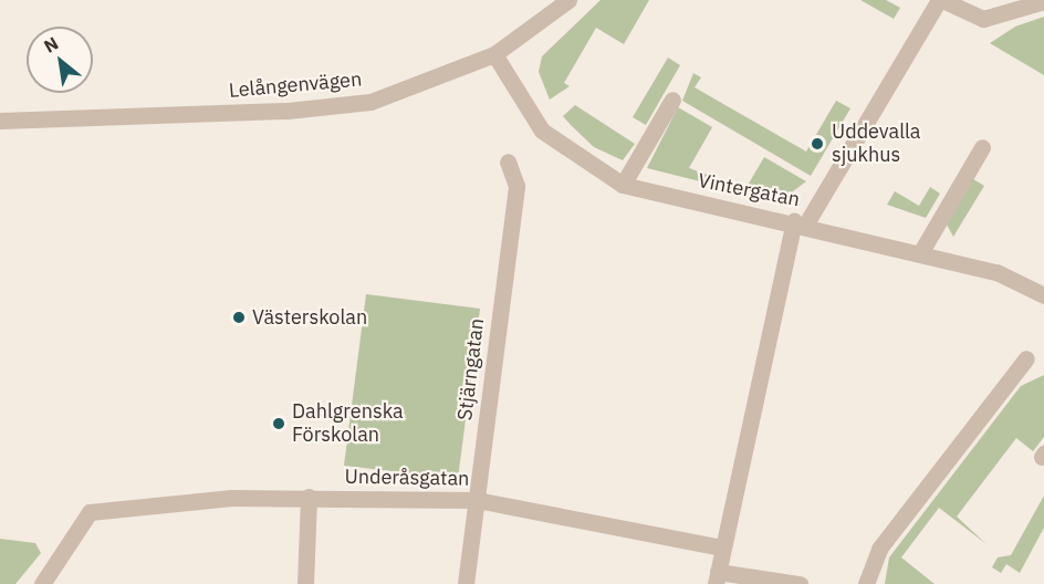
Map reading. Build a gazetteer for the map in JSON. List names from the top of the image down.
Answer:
{
  "streets": {
    "street": [
      "Lelångenvägen",
      "Vintergatan",
      "Stjärngatan",
      "Underåsgatan"
    ]
  },
  "crossings": [
    ["Lelångenvägen", "Vintergatan"],
    ["Stjärngatan", "Underåsgatan"]
  ],
  "places": ["Uddevalla sjukhus", "Västerskolan", "Dahlgrenska Förskolan"],
  "north": "top left"
}
